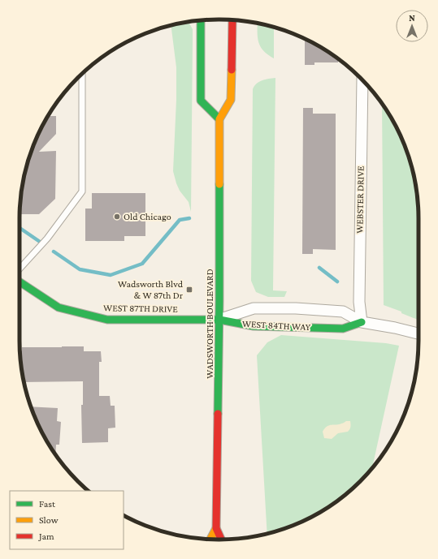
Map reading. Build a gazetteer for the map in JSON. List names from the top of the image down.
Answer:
{
  "streets": {
    "main road": ["WEST 87TH DRIVE", "WADSWORTH BOULEVARD", "WEST 84TH WAY"],
    "street": ["WEBSTER DRIVE"]
  },
  "crossings": [
    ["WEBSTER DRIVE", "WEST 84TH WAY"],
    ["WEST 87TH DRIVE", "WADSWORTH BOULEVARD"],
    ["WEST 87TH DRIVE", "WEST 84TH WAY"],
    ["WADSWORTH BOULEVARD", "WEST 84TH WAY"]
  ],
  "places": {
    "other": ["Old Chicago"],
    "transit": ["Wadsworth Blvd & W 87th Dr"]
  },
  "legend": ["Fast", "Slow", "Jam"],
  "north": "top"
}
